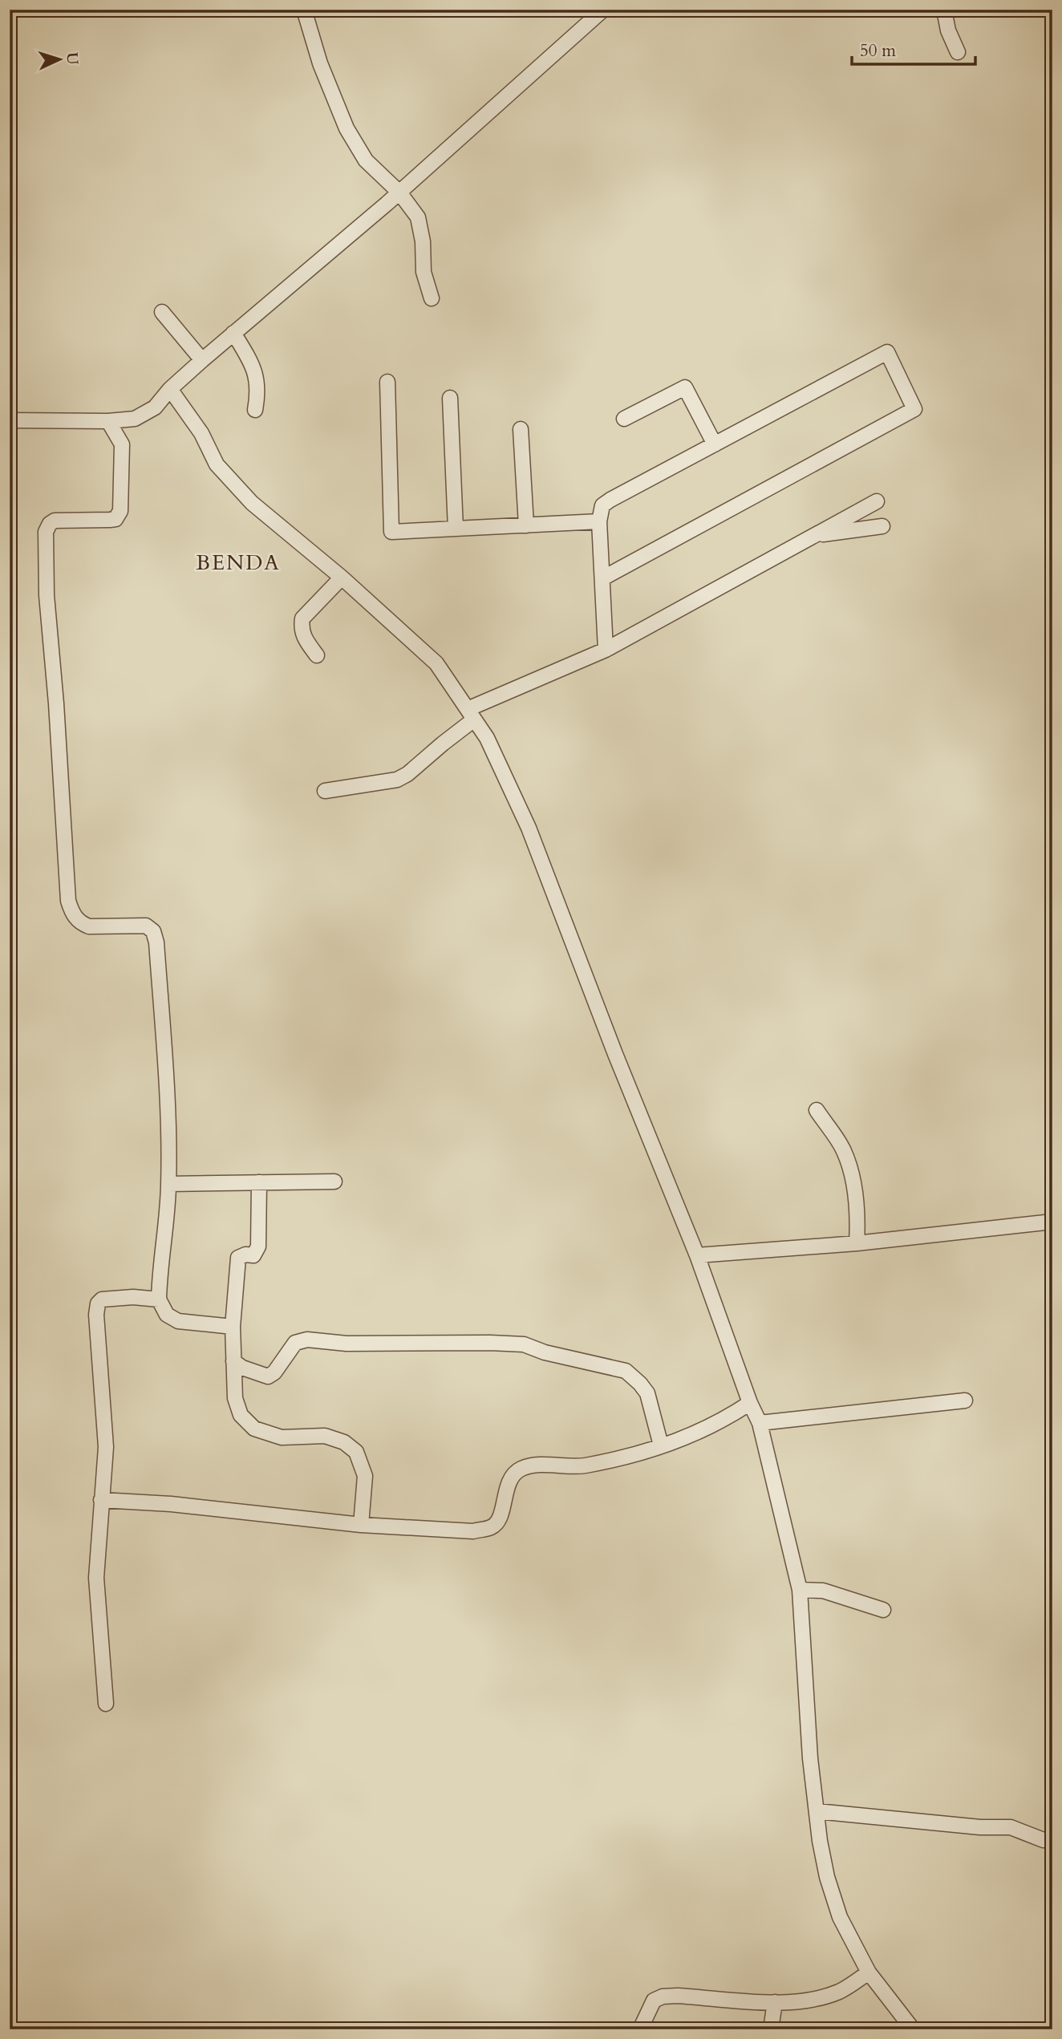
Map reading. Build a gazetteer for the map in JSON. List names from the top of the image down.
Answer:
{
  "districts": ["BENDA"],
  "scale_bar": "50 m",
  "north": "right"
}
